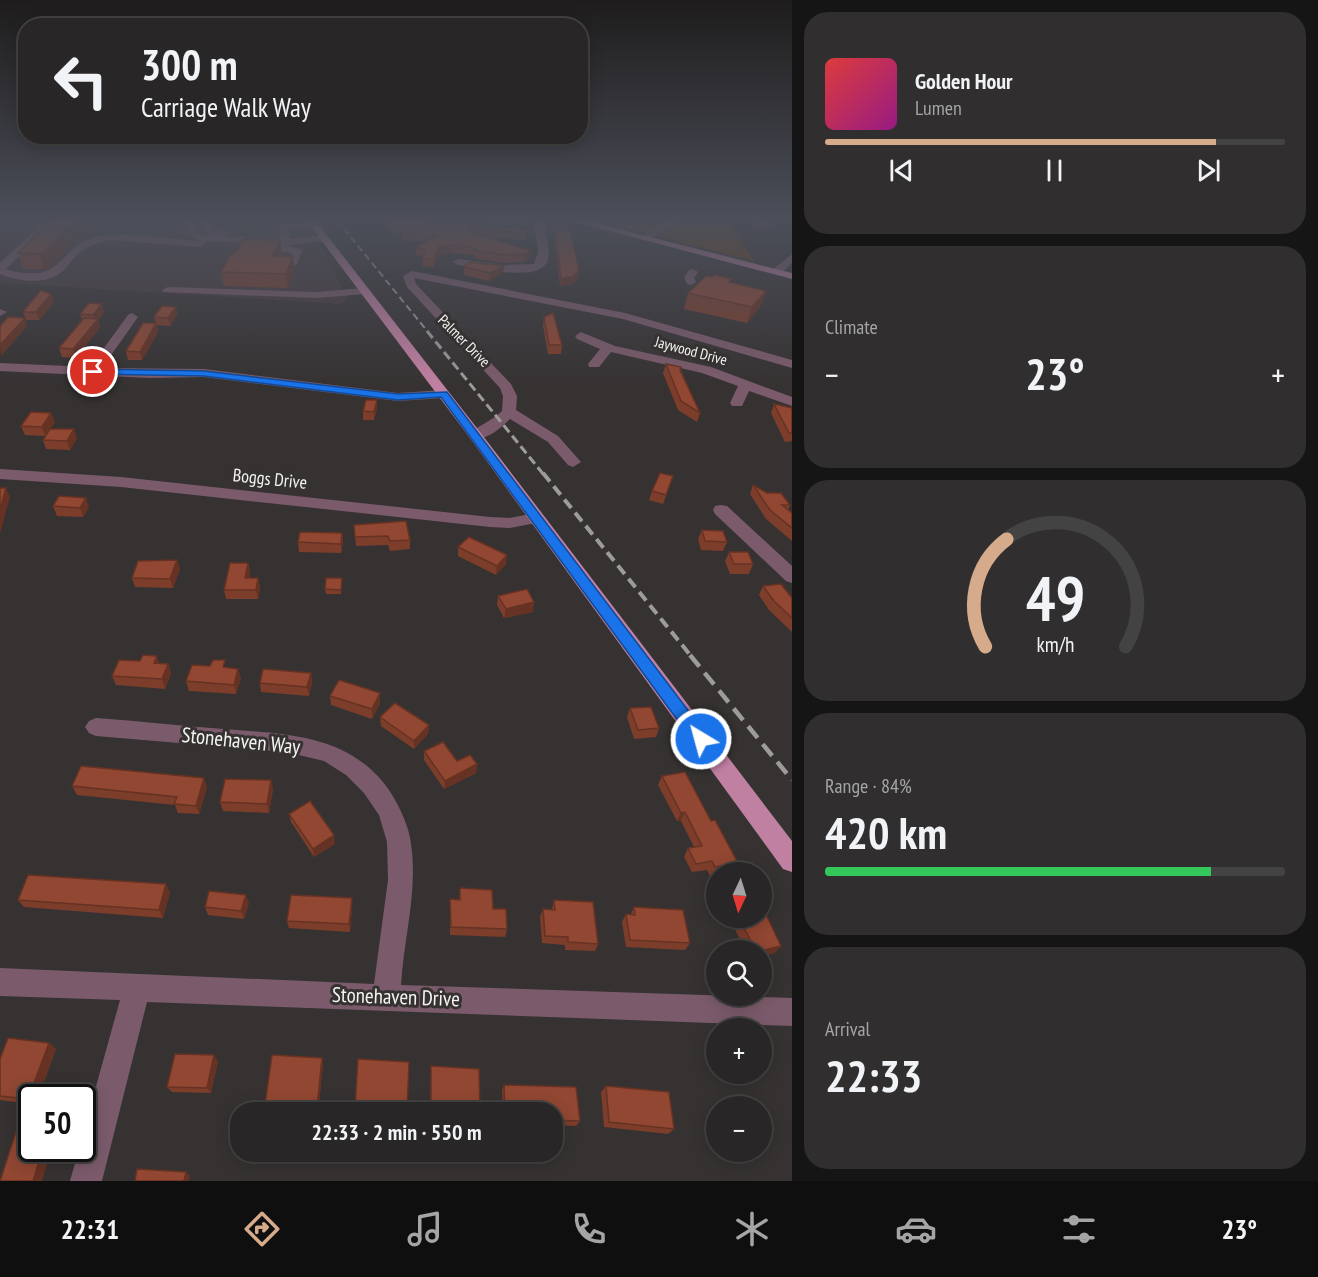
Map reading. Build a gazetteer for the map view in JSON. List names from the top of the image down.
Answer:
{
  "streets": {
    "street": [
      "Palmer Drive",
      "Jaywood Drive",
      "Boggs Drive",
      "Stonehaven Way",
      "Stonehaven Drive"
    ]
  },
  "crossings": [
    ["Stonehaven Way", "Stonehaven Drive"]
  ],
  "north": "bottom",
  "page": {
    "turn": ["300 m", "Carriage Walk Way"],
    "song": ["Golden Hour", "Lumen"],
    "tile": [
      "Climate",
      ["Range · 84%", "420 km"],
      ["Arrival", "22:33"]
    ],
    "heat": ["−", "23°", "+"],
    "map_buttons": ["+", "−"],
    "limit": "50",
    "trip": "22:33 · 2 min · 550 m",
    "tabs": ["22:31", "23°"],
    "gauge": ["49", "km/h"]
  }
}
